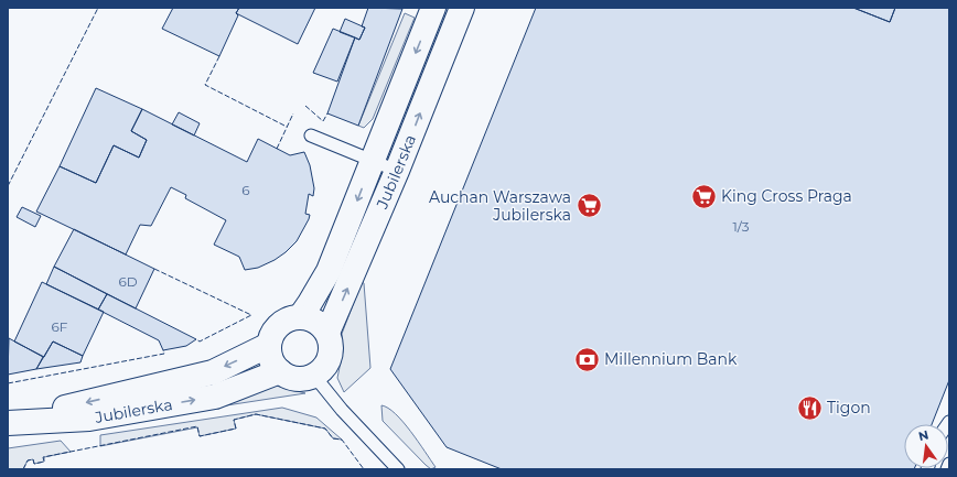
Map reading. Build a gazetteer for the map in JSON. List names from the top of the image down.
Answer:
{
  "streets": {
    "street": ["Jubilerska"]
  },
  "places": {
    "supermarket": ["King Cross Praga", "Auchan Warszawa Jubilerska"],
    "bank": ["Millennium Bank"],
    "restaurant": ["Tigon"]
  },
  "house_numbers": [
    "6",
    "1/3",
    "6D",
    "6F"
  ],
  "north": "top"
}
